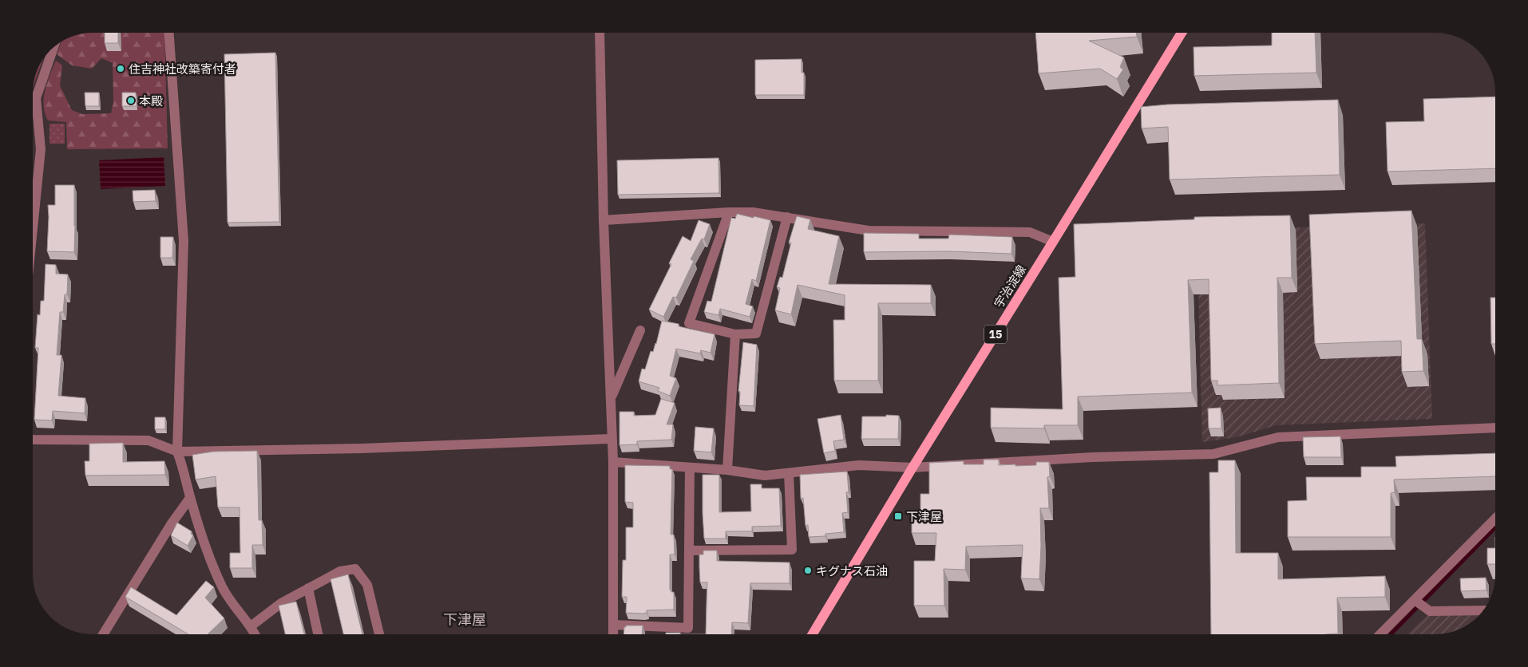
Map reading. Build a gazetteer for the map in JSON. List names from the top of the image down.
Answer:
{
  "streets": {
    "main road": ["宇治淀線", "15"]
  },
  "districts": ["下津屋"],
  "places": {
    "other": ["住吉神社改築寄付者", "本殿", "キグナス石油"],
    "transit": ["下津屋"]
  }
}
